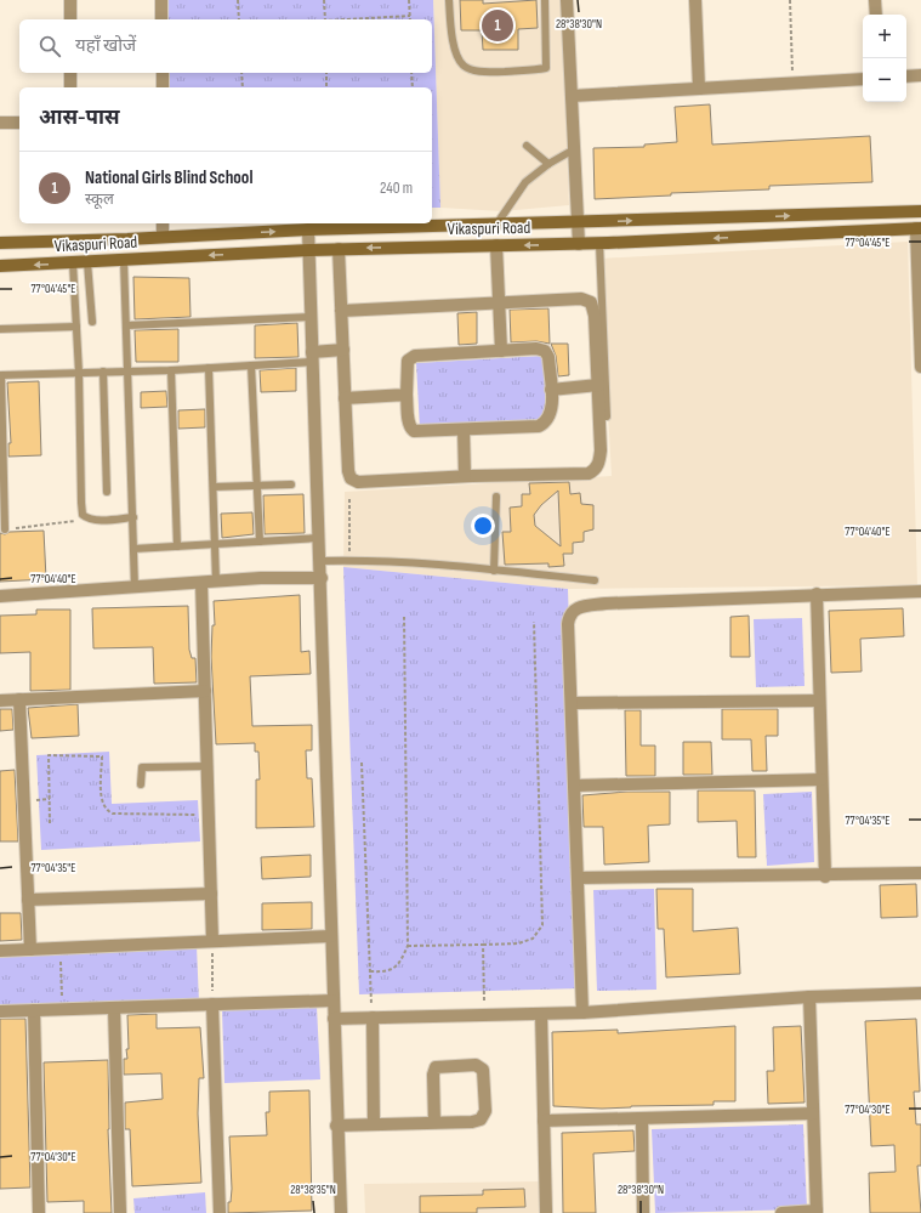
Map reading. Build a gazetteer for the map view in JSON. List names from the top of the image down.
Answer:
{
  "streets": {
    "street": ["Vikaspuri Road"]
  },
  "page": {
    "pins": "1",
    "map_buttons": ["+", "−"],
    "search": "यहाँ खोजें",
    "heading": "आस-पास",
    "list": [
      {
        "mark": "1",
        "name": "National Girls Blind School",
        "note": "स्कूल",
        "value": "240 m"
      }
    ]
  },
  "coordinates": [
    "28°38'30\"N",
    "77°04'45\"E",
    "77°04'40\"E",
    "77°04'35\"E",
    "77°04'30\"E",
    "28°38'35\"N"
  ]
}
